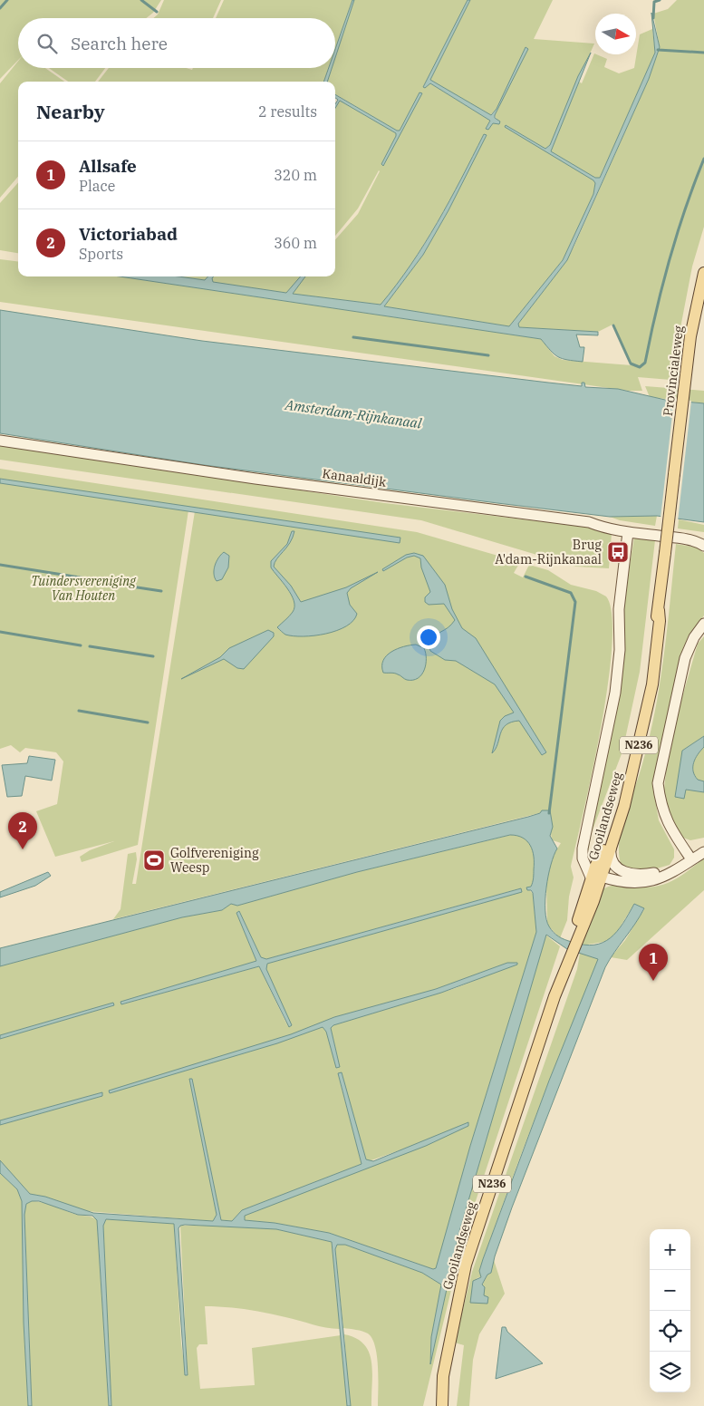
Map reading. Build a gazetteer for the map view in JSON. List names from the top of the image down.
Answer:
{
  "streets": {
    "main road": ["Provincialeweg", "N236", "Gooilandseweg"],
    "street": ["Kanaaldijk"]
  },
  "crossings": [
    ["Provincialeweg", "Gooilandseweg"]
  ],
  "water": ["Amsterdam-Rijnkanaal"],
  "parks": ["Tuindersvereniging Van Houten"],
  "places": {
    "bus stop": ["Brug A'dam-Rijnkanaal"],
    "sports": ["Golfvereniging Weesp"]
  },
  "north": "right",
  "page": {
    "search": "Search here",
    "heading": ["Nearby", "2 results"],
    "list": [
      {
        "mark": "1",
        "name": "Allsafe",
        "note": "Place",
        "value": "320 m"
      },
      {
        "mark": "2",
        "name": "Victoriabad",
        "note": "Sports",
        "value": "360 m"
      }
    ],
    "pins": ["2", "1"],
    "map_buttons": ["+", "−"]
  }
}
